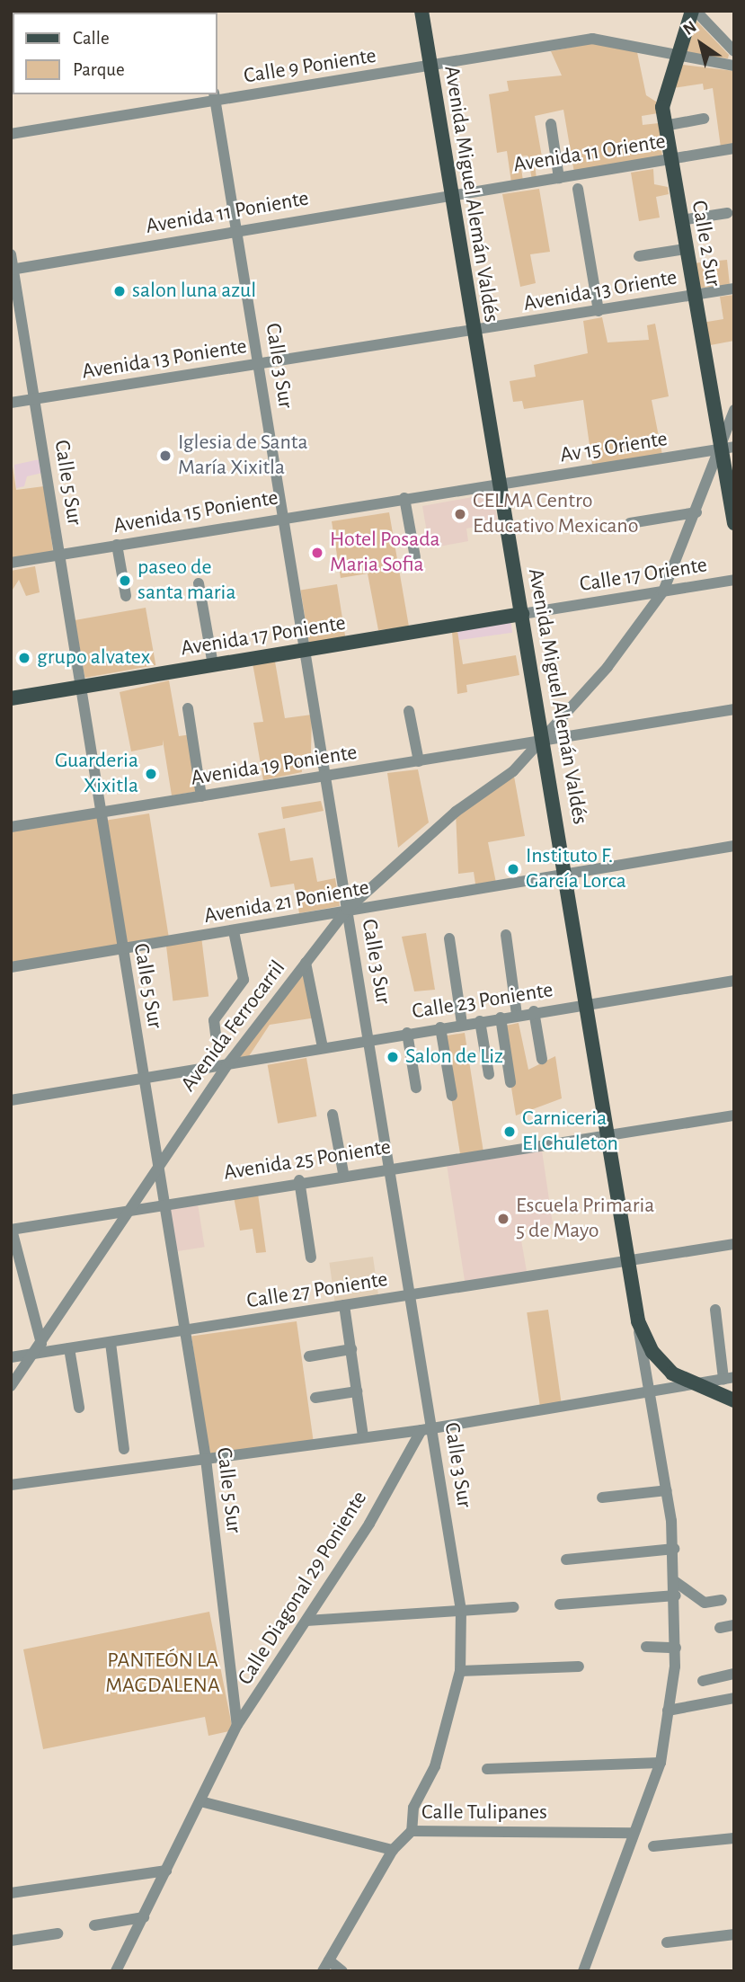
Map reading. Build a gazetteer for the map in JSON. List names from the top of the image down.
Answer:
{
  "streets": {
    "main road": ["Avenida Miguel Alemán Valdés", "Calle 2 Sur", "Avenida 17 Poniente"],
    "street": [
      "Calle 9 Poniente",
      "Avenida 11 Oriente",
      "Avenida 11 Poniente",
      "Avenida 13 Oriente",
      "Avenida 13 Poniente",
      "Calle 3 Sur",
      "Av 15 Oriente",
      "Calle 5 Sur",
      "Avenida 15 Poniente",
      "Calle 17 Oriente",
      "Avenida 19 Poniente",
      "Avenida 21 Poniente",
      "Calle 23 Poniente",
      "Avenida Ferrocarril",
      "Avenida 25 Poniente",
      "Calle 27 Poniente",
      "Calle Diagonal 29 Poniente",
      "Calle Tulipanes"
    ]
  },
  "crossings": [
    ["Calle 9 Poniente", "Avenida Miguel Alemán Valdés"],
    ["Calle 9 Poniente", "Calle 2 Sur"],
    ["Calle 9 Poniente", "Calle 3 Sur"],
    ["Avenida 11 Oriente", "Avenida Miguel Alemán Valdés"],
    ["Avenida 11 Oriente", "Avenida 11 Poniente"],
    ["Avenida 11 Oriente", "Calle 2 Sur"],
    ["Avenida Miguel Alemán Valdés", "Avenida 11 Poniente"],
    ["Avenida Miguel Alemán Valdés", "Avenida 13 Oriente"],
    ["Avenida Miguel Alemán Valdés", "Avenida 13 Poniente"],
    ["Avenida Miguel Alemán Valdés", "Av 15 Oriente"],
    ["Avenida Miguel Alemán Valdés", "Avenida 15 Poniente"],
    ["Avenida Miguel Alemán Valdés", "Calle 17 Oriente"],
    ["Avenida Miguel Alemán Valdés", "Avenida 17 Poniente"],
    ["Avenida Miguel Alemán Valdés", "Avenida 19 Poniente"],
    ["Avenida Miguel Alemán Valdés", "Avenida 21 Poniente"],
    ["Avenida Miguel Alemán Valdés", "Calle 23 Poniente"],
    ["Avenida Miguel Alemán Valdés", "Avenida Ferrocarril"],
    ["Avenida Miguel Alemán Valdés", "Avenida 25 Poniente"],
    ["Avenida Miguel Alemán Valdés", "Calle 27 Poniente"],
    ["Avenida Miguel Alemán Valdés", "Calle Tulipanes"],
    ["Avenida 11 Poniente", "Calle 3 Sur"],
    ["Avenida 11 Poniente", "Calle 5 Sur"],
    ["Calle 2 Sur", "Avenida 13 Oriente"],
    ["Calle 2 Sur", "Av 15 Oriente"],
    ["Calle 2 Sur", "Avenida Ferrocarril"],
    ["Avenida 13 Oriente", "Avenida 13 Poniente"],
    ["Avenida 13 Poniente", "Calle 3 Sur"],
    ["Avenida 13 Poniente", "Calle 5 Sur"],
    ["Calle 3 Sur", "Avenida 15 Poniente"],
    ["Calle 3 Sur", "Avenida 17 Poniente"],
    ["Calle 3 Sur", "Avenida 19 Poniente"],
    ["Calle 3 Sur", "Avenida 21 Poniente"],
    ["Calle 3 Sur", "Calle 23 Poniente"],
    ["Calle 3 Sur", "Avenida Ferrocarril"],
    ["Calle 3 Sur", "Avenida 25 Poniente"],
    ["Calle 3 Sur", "Calle 27 Poniente"],
    ["Calle 3 Sur", "Calle Diagonal 29 Poniente"],
    ["Calle 3 Sur", "Calle Tulipanes"],
    ["Av 15 Oriente", "Avenida 15 Poniente"],
    ["Av 15 Oriente", "Avenida Ferrocarril"],
    ["Calle 5 Sur", "Avenida 15 Poniente"],
    ["Calle 5 Sur", "Avenida 17 Poniente"],
    ["Calle 5 Sur", "Avenida 19 Poniente"],
    ["Calle 5 Sur", "Avenida 21 Poniente"],
    ["Calle 5 Sur", "Calle 23 Poniente"],
    ["Calle 5 Sur", "Avenida Ferrocarril"],
    ["Calle 5 Sur", "Avenida 25 Poniente"],
    ["Calle 5 Sur", "Calle 27 Poniente"],
    ["Calle 5 Sur", "Calle Diagonal 29 Poniente"],
    ["Calle 17 Oriente", "Avenida 17 Poniente"],
    ["Calle 17 Oriente", "Avenida Ferrocarril"],
    ["Avenida 19 Poniente", "Avenida Ferrocarril"],
    ["Avenida 21 Poniente", "Avenida Ferrocarril"],
    ["Calle 23 Poniente", "Avenida Ferrocarril"],
    ["Avenida Ferrocarril", "Avenida 25 Poniente"],
    ["Avenida Ferrocarril", "Calle 27 Poniente"]
  ],
  "parks": ["PANTEÓN LA MAGDALENA"],
  "places": [
    "salon luna azul",
    "Iglesia de Santa María Xixitla",
    "CELMA Centro Educativo Mexicano",
    "Hotel Posada Maria Sofia",
    "paseo de santa maria",
    "grupo alvatex",
    "Guarderia Xixitla",
    "Instituto F. García Lorca",
    "Salon de Liz",
    "Carniceria El Chuleton",
    "Escuela Primaria 5 de Mayo"
  ],
  "legend": ["Calle", "Parque"],
  "north": "top left"
}
